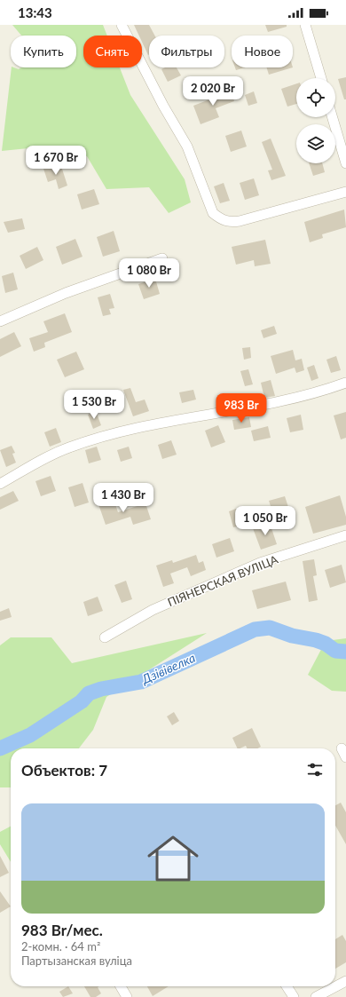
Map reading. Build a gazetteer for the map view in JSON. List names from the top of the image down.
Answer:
{
  "streets": {
    "street": ["ПІЯНЕРСКАЯ ВУЛІЦА"]
  },
  "water": ["Дзівівелка"],
  "page": {
    "status": "13:43",
    "chip": [
      "Купить",
      "Снять",
      "Фильтры",
      "Новое"
    ],
    "price": [
      "2 020 Br",
      "1 670 Br",
      "1 080 Br",
      "1 530 Br",
      "983 Br",
      "1 430 Br",
      "1 050 Br"
    ],
    "heading": "Объектов: 7",
    "list": [
      {
        "name": "983 Br/мес.",
        "note": "2-комн. · 64 m² · Партызанская вуліца"
      }
    ]
  }
}
